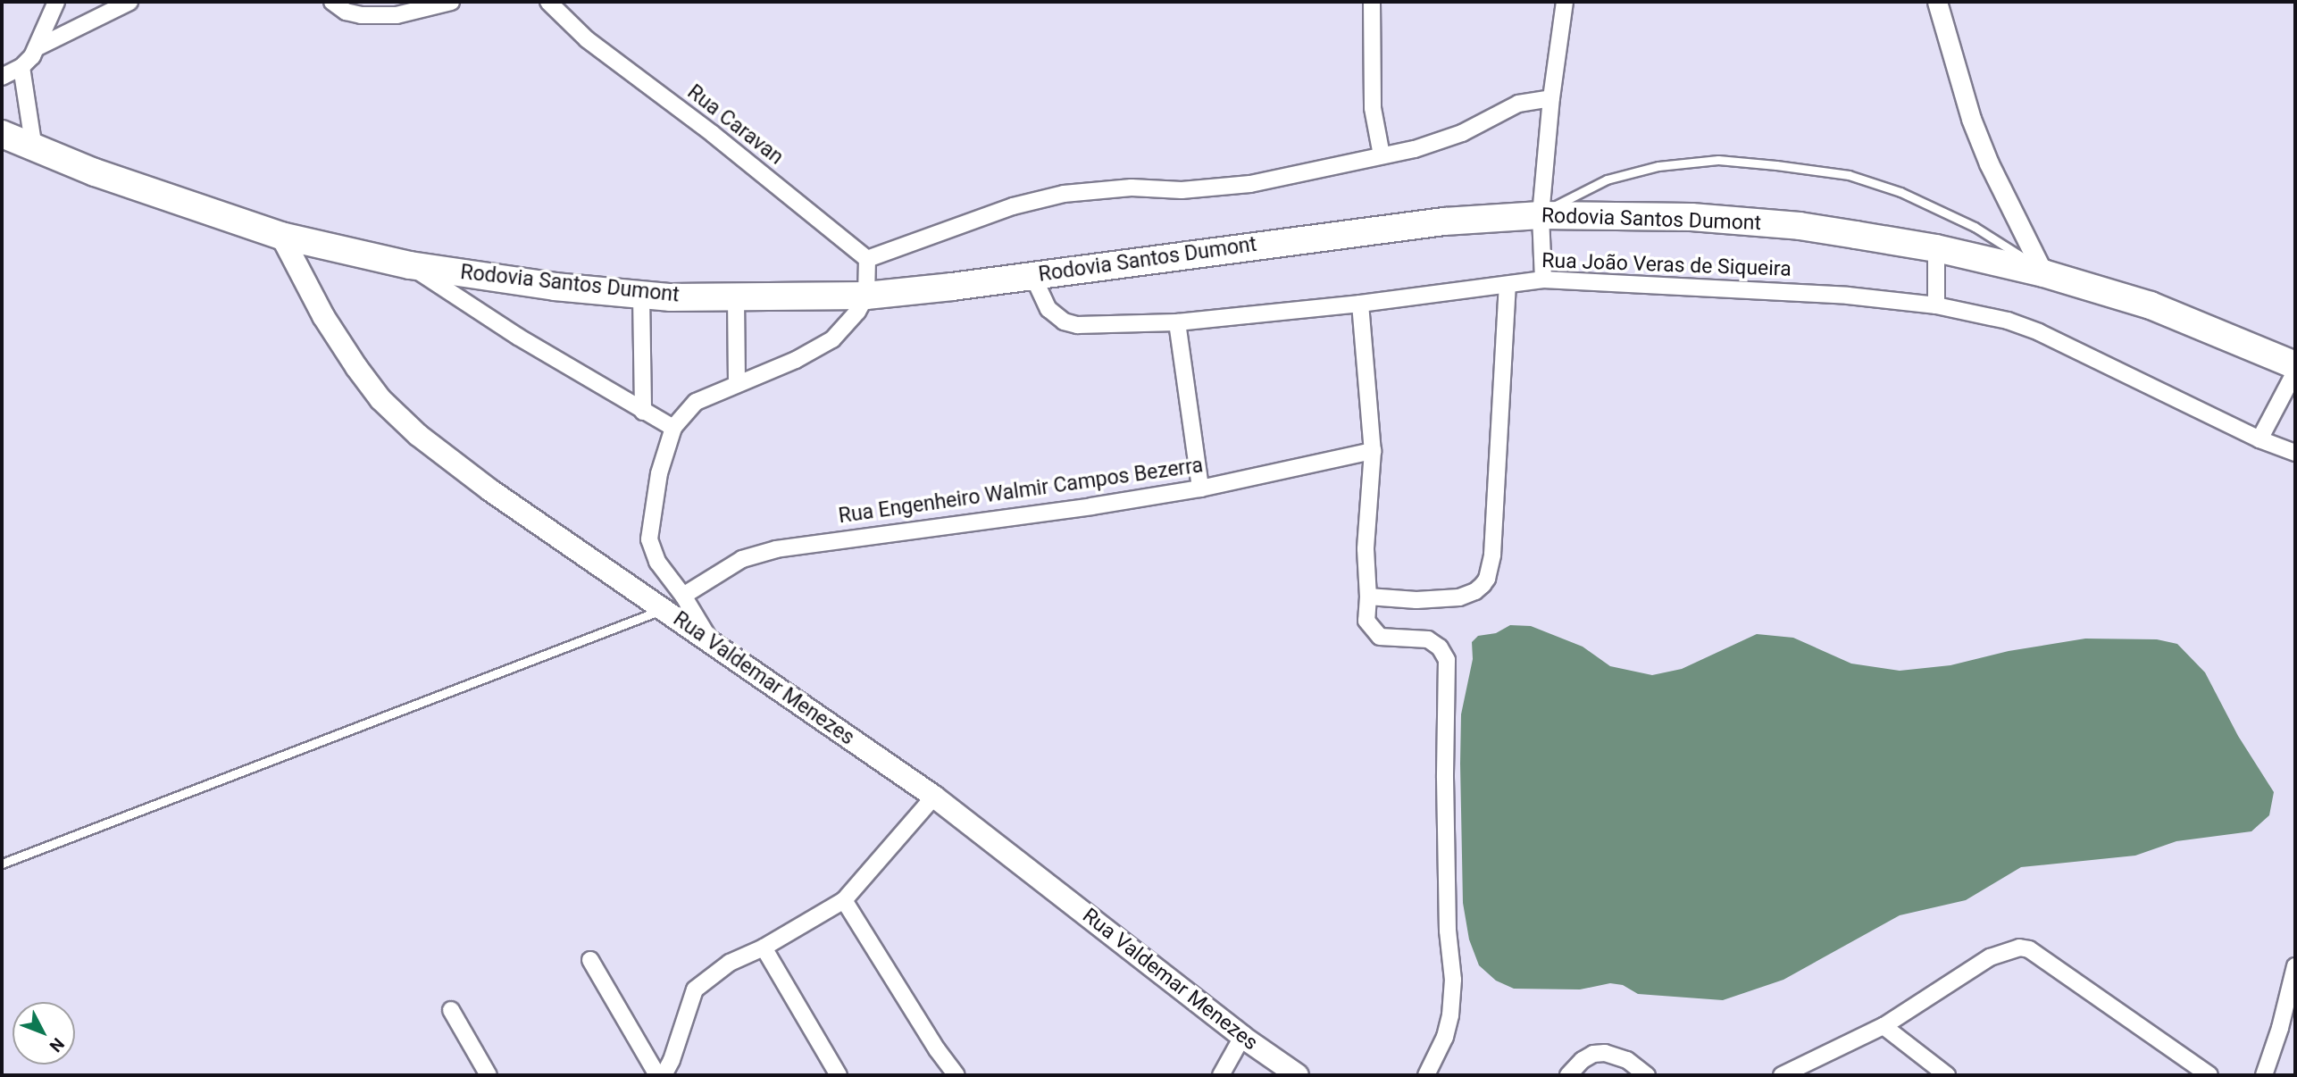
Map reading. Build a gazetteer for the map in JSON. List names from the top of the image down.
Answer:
{
  "streets": {
    "highway": ["Rodovia Santos Dumont"],
    "main road": ["Rua Valdemar Menezes"],
    "street": ["Rua Caravan", "Rua João Veras de Siqueira", "Rua Engenheiro Walmir Campos Bezerra"]
  },
  "crossings": [
    ["Rodovia Santos Dumont", "Rua João Veras de Siqueira"],
    ["Rodovia Santos Dumont", "Rua Valdemar Menezes"]
  ],
  "north": "bottom right"
}
